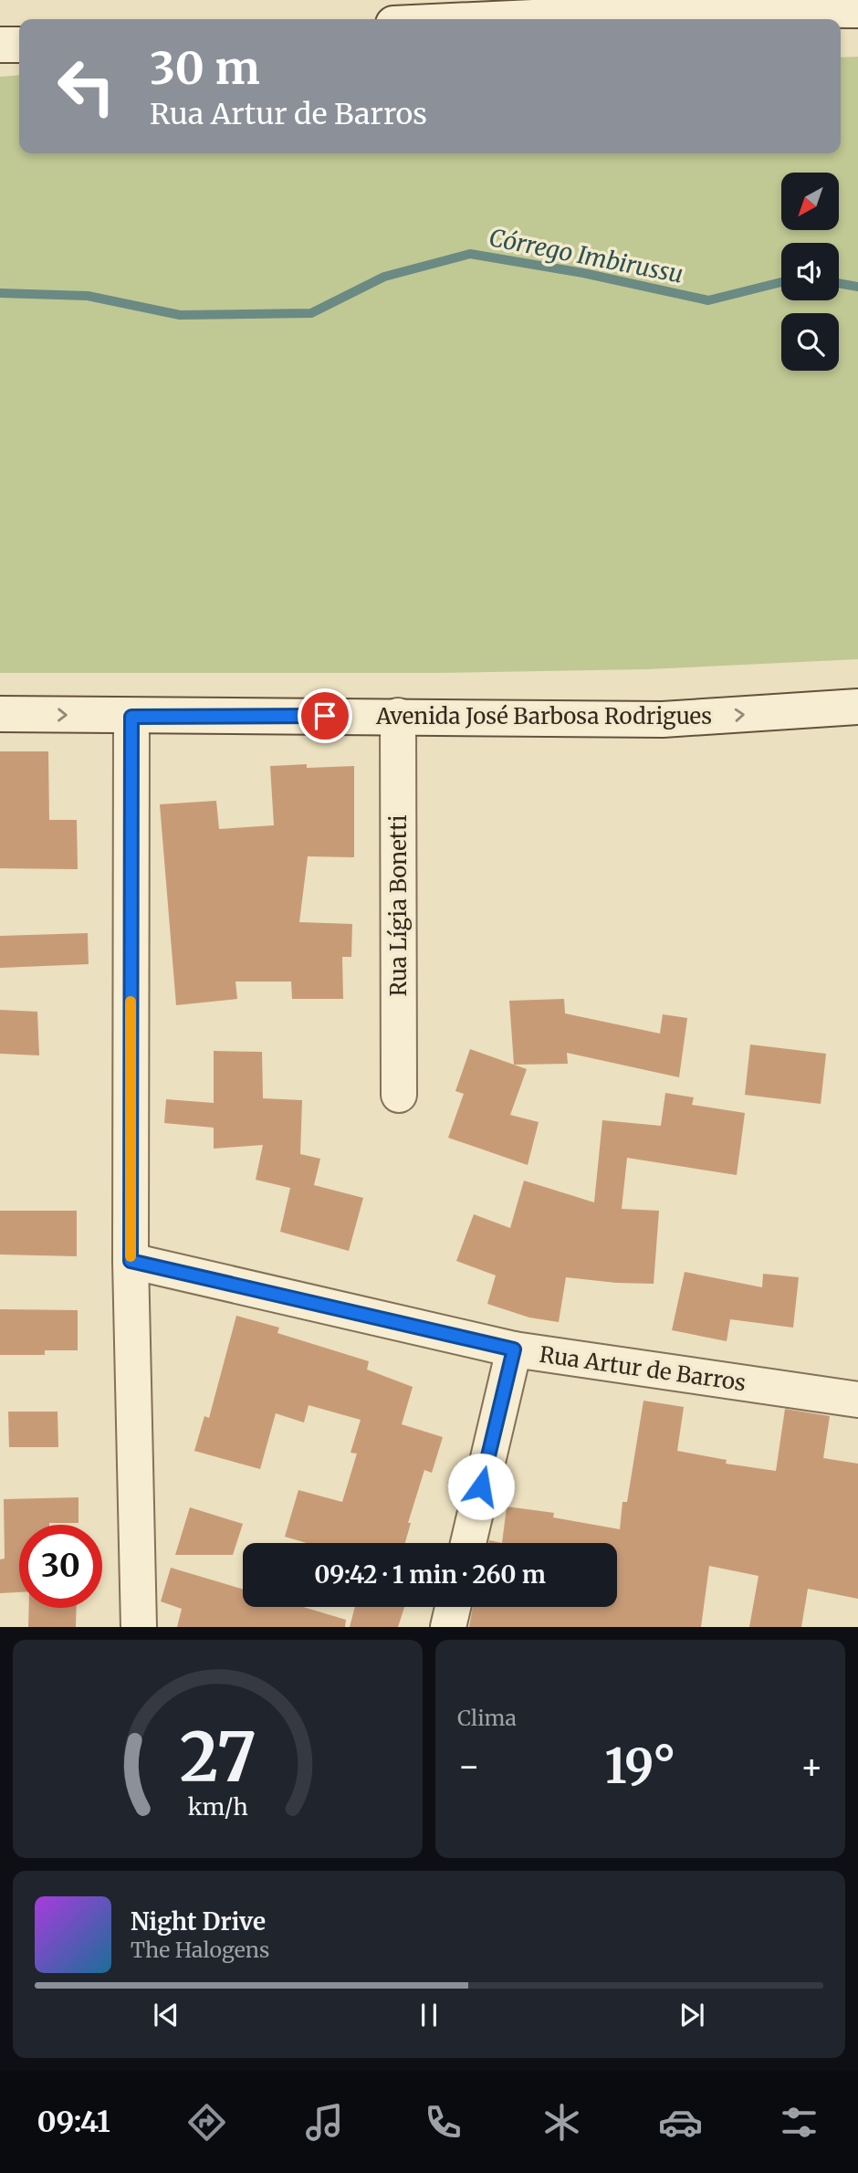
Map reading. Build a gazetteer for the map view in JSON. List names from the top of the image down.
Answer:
{
  "streets": {
    "street": ["Avenida José Barbosa Rodrigues", "Rua Lígia Bonetti", "Rua Artur de Barros"]
  },
  "crossings": [
    ["Avenida José Barbosa Rodrigues", "Rua Lígia Bonetti"]
  ],
  "one_way": ["Avenida José Barbosa Rodrigues"],
  "water": ["Córrego Imbirussu"],
  "north": "bottom left",
  "page": {
    "turn": ["30 m", "Rua Artur de Barros"],
    "limit": "30",
    "trip": "09:42 · 1 min · 260 m",
    "tile": "Clima",
    "heat": ["−", "19°", "+"],
    "song": ["Night Drive", "The Halogens"],
    "tabs": "09:41",
    "gauge": ["27", "km/h"]
  }
}
